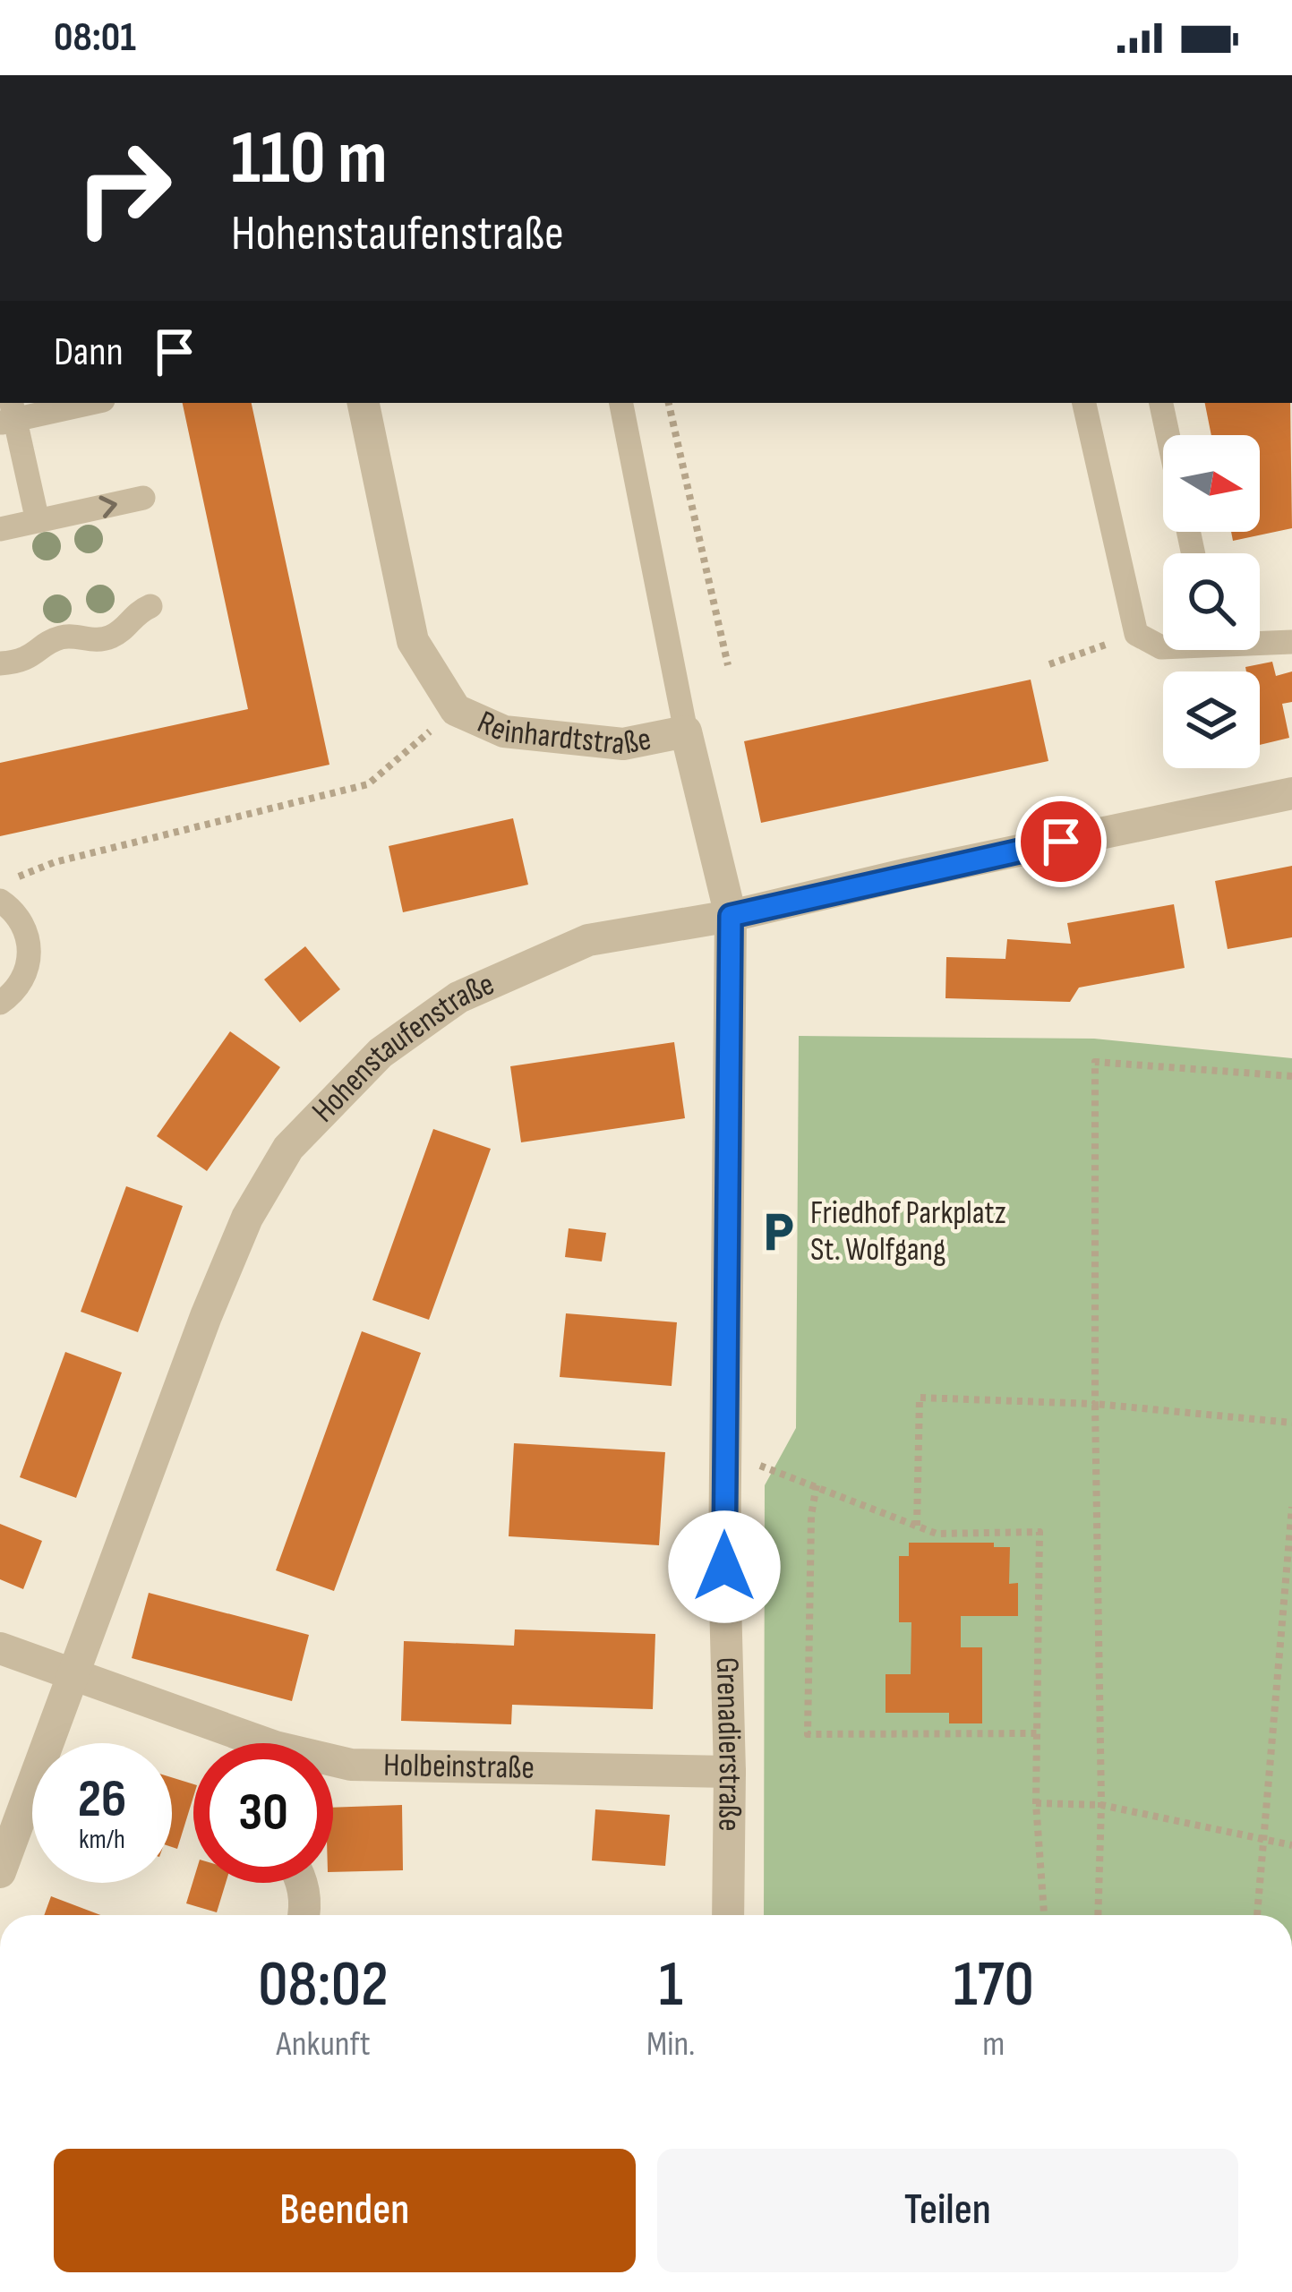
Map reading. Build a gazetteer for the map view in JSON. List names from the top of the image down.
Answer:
{
  "streets": {
    "street": [
      "Reinhardtstraße",
      "Hohenstaufenstraße",
      "Grenadierstraße",
      "Holbeinstraße"
    ]
  },
  "crossings": [
    ["Reinhardtstraße", "Hohenstaufenstraße"],
    ["Reinhardtstraße", "Grenadierstraße"],
    ["Hohenstaufenstraße", "Grenadierstraße"],
    ["Hohenstaufenstraße", "Holbeinstraße"],
    ["Grenadierstraße", "Holbeinstraße"]
  ],
  "places": {
    "parking": ["Friedhof Parkplatz St. Wolfgang"]
  },
  "north": "right",
  "page": {
    "status": "08:01",
    "turn": ["110 m", "Hohenstaufenstraße"],
    "then": "Dann",
    "speed": "26 km/h",
    "limit": "30",
    "eta": [
      "08:02",
      "Ankunft",
      "1",
      "Min.",
      "170",
      "m"
    ],
    "buttons": ["Beenden", "Teilen"]
  }
}
